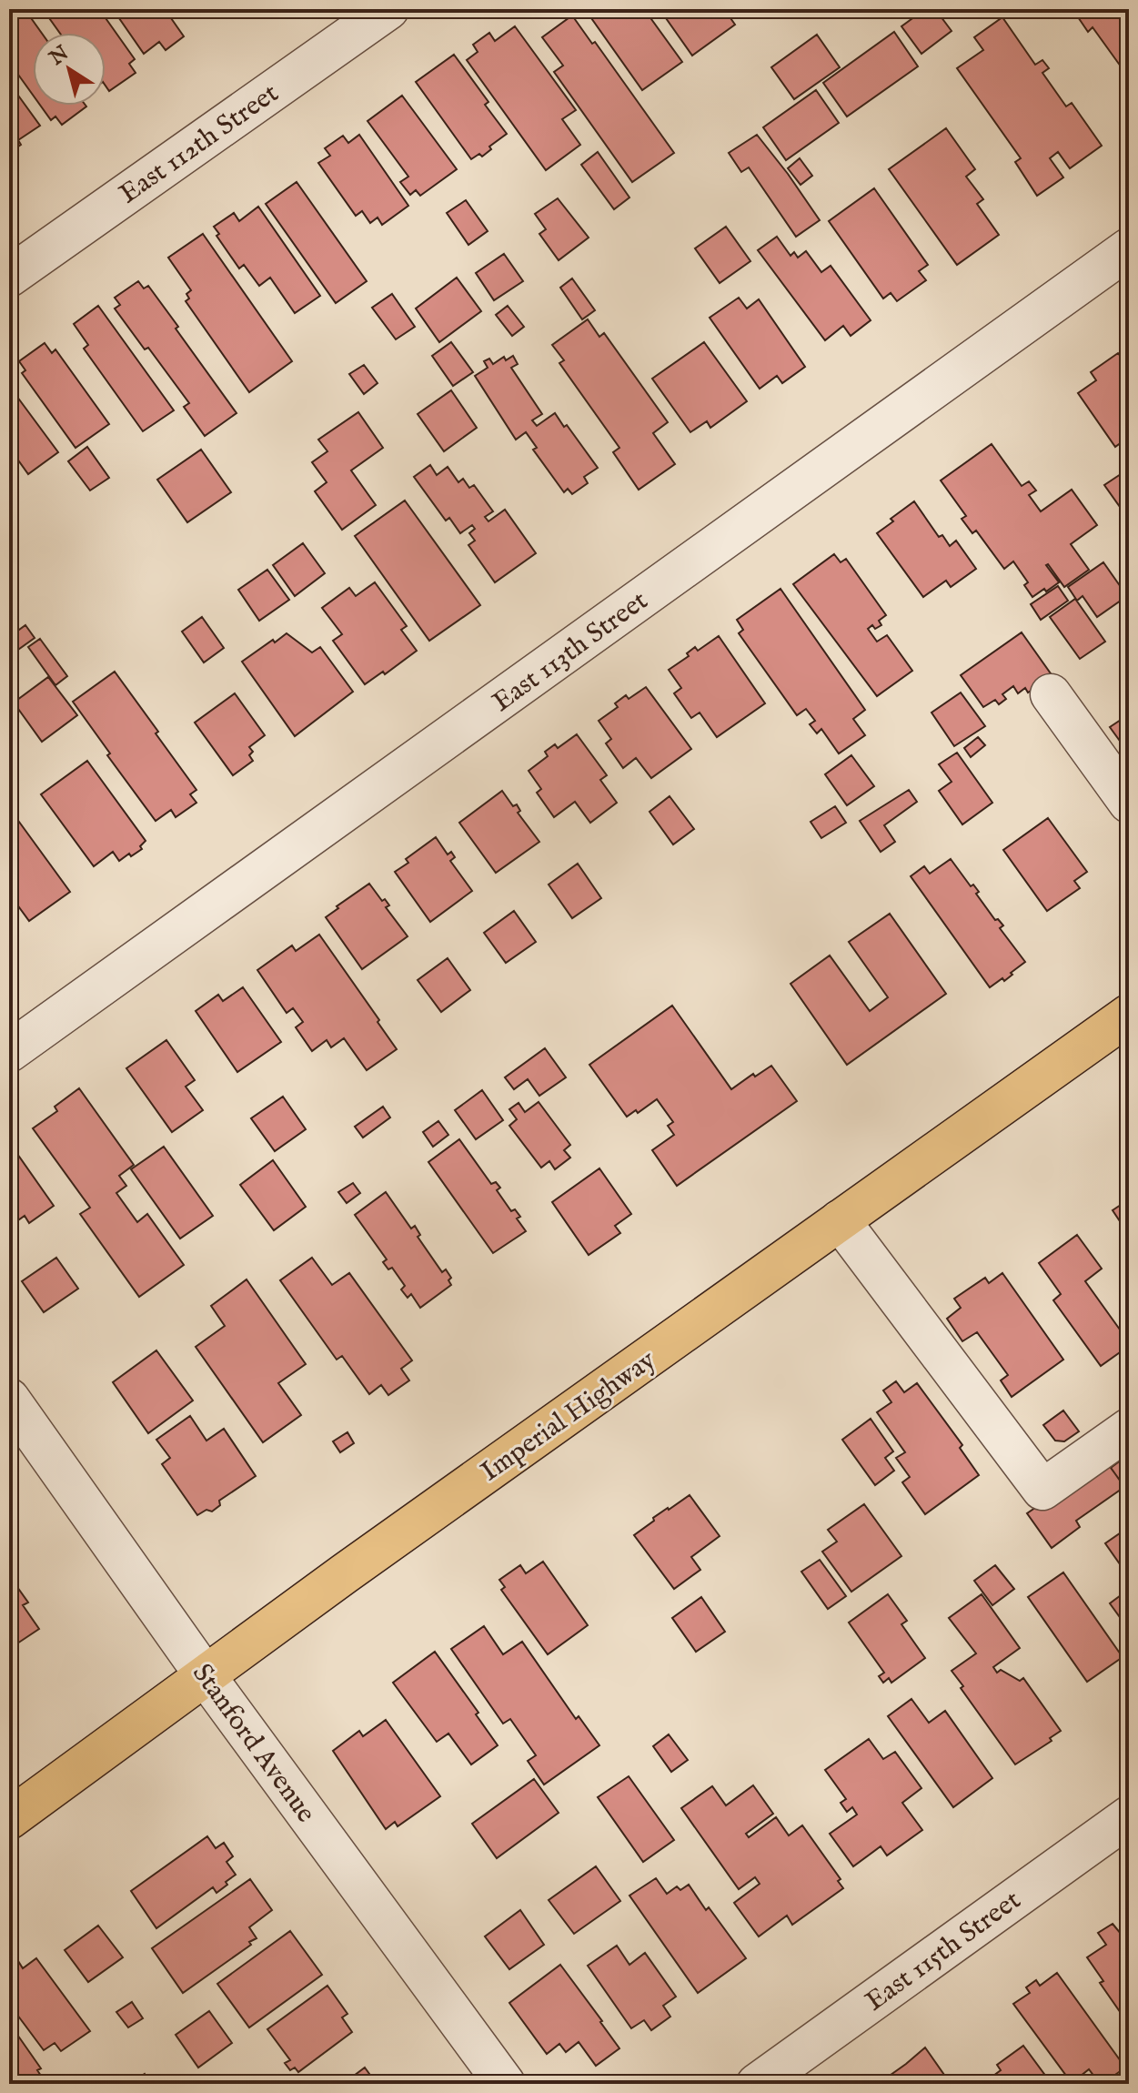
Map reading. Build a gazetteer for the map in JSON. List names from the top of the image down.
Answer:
{
  "streets": {
    "main road": ["Imperial Highway"],
    "street": [
      "East 112th Street",
      "East 113th Street",
      "Stanford Avenue",
      "East 115th Street"
    ]
  },
  "crossings": [
    ["Imperial Highway", "Stanford Avenue"]
  ],
  "north": "top left"
}
